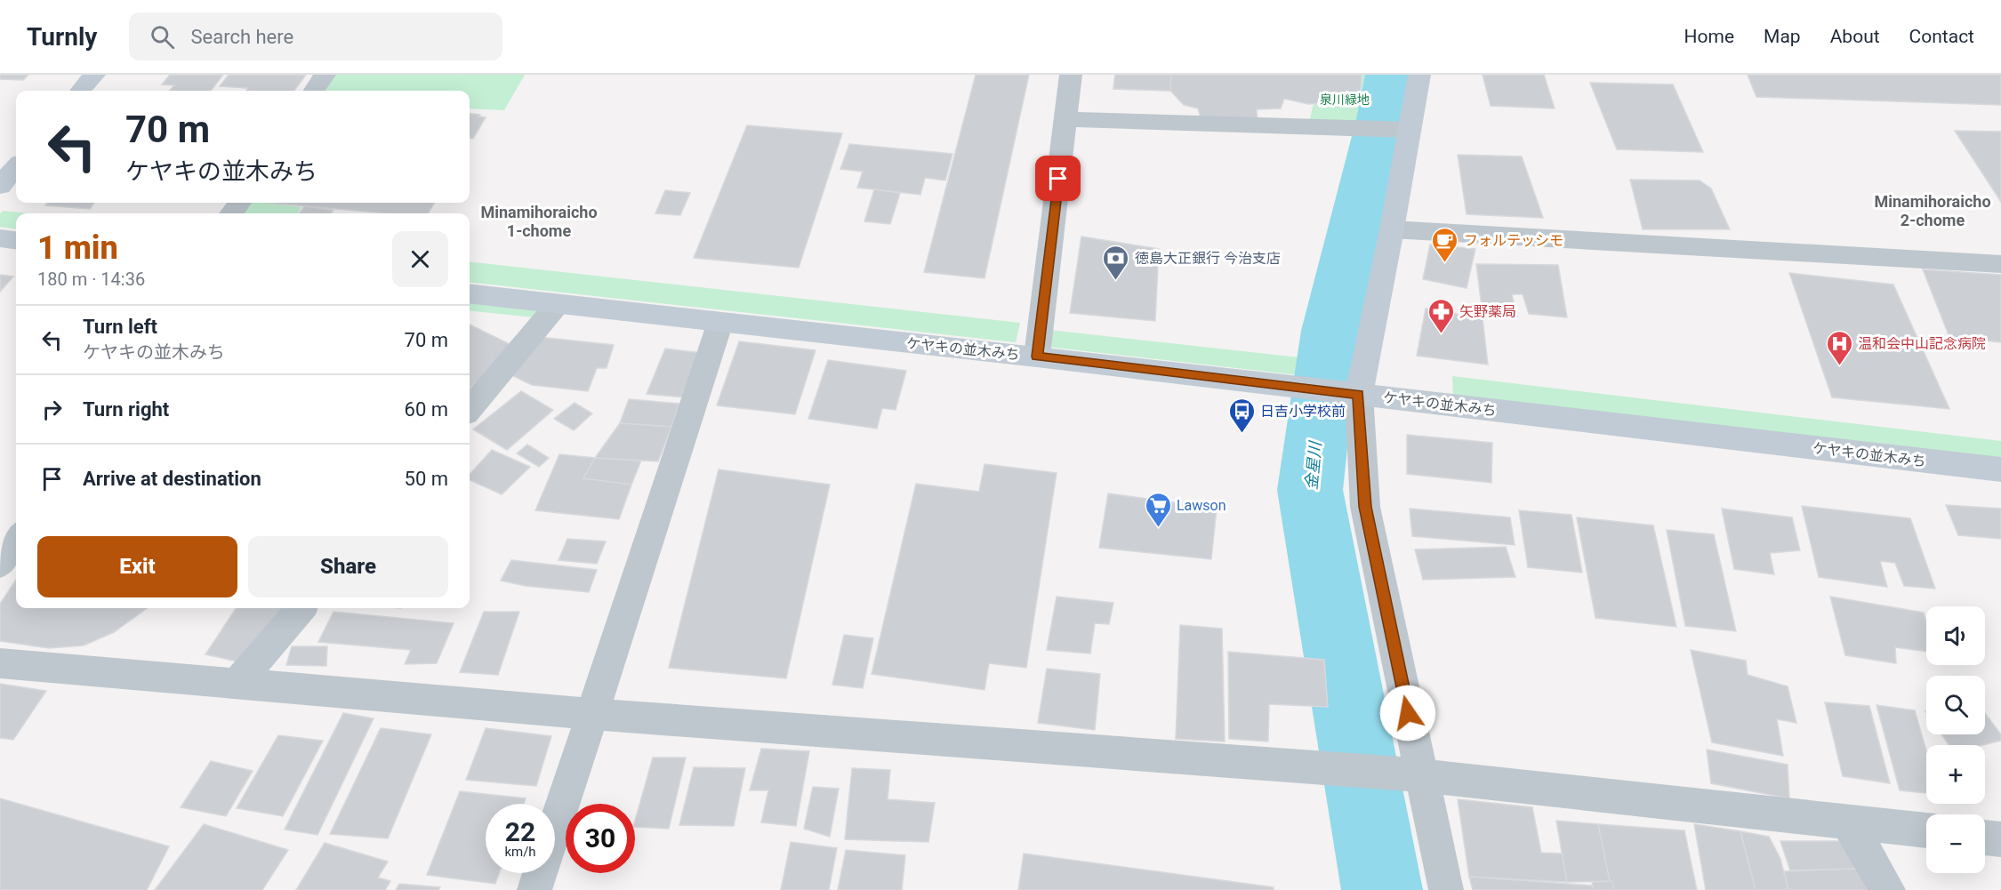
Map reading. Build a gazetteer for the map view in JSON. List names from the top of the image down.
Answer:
{
  "streets": {
    "street": ["ケヤキの並木みち"]
  },
  "districts": ["Minamihoraicho 2-chome", "Minamihoraicho 1-chome"],
  "water": ["金星川"],
  "parks": ["泉川緑地"],
  "places": {
    "cafe": ["フォルテッシモ"],
    "bank": ["徳島大正銀行 今治支店"],
    "pharmacy": ["矢野薬局"],
    "hospital": ["温和会中山記念病院"],
    "bus stop": ["日吉小学校前"],
    "supermarket": ["Lawson"]
  },
  "page": {
    "header": "Turnly",
    "search": "Search here",
    "nav": [
      "Home",
      "Map",
      "About",
      "Contact"
    ],
    "turn": ["70 m", "ケヤキの並木みち"],
    "heading": ["1 min", "180 m · 14:36"],
    "list": [
      {
        "name": "Turn left",
        "note": "ケヤキの並木みち",
        "value": "70 m"
      },
      {
        "name": "Turn right",
        "value": "60 m"
      },
      {
        "name": "Arrive at destination",
        "value": "50 m"
      }
    ],
    "buttons": ["Exit", "Share"],
    "map_buttons": ["+", "−"],
    "speed": "22 km/h",
    "limit": "30"
  }
}
